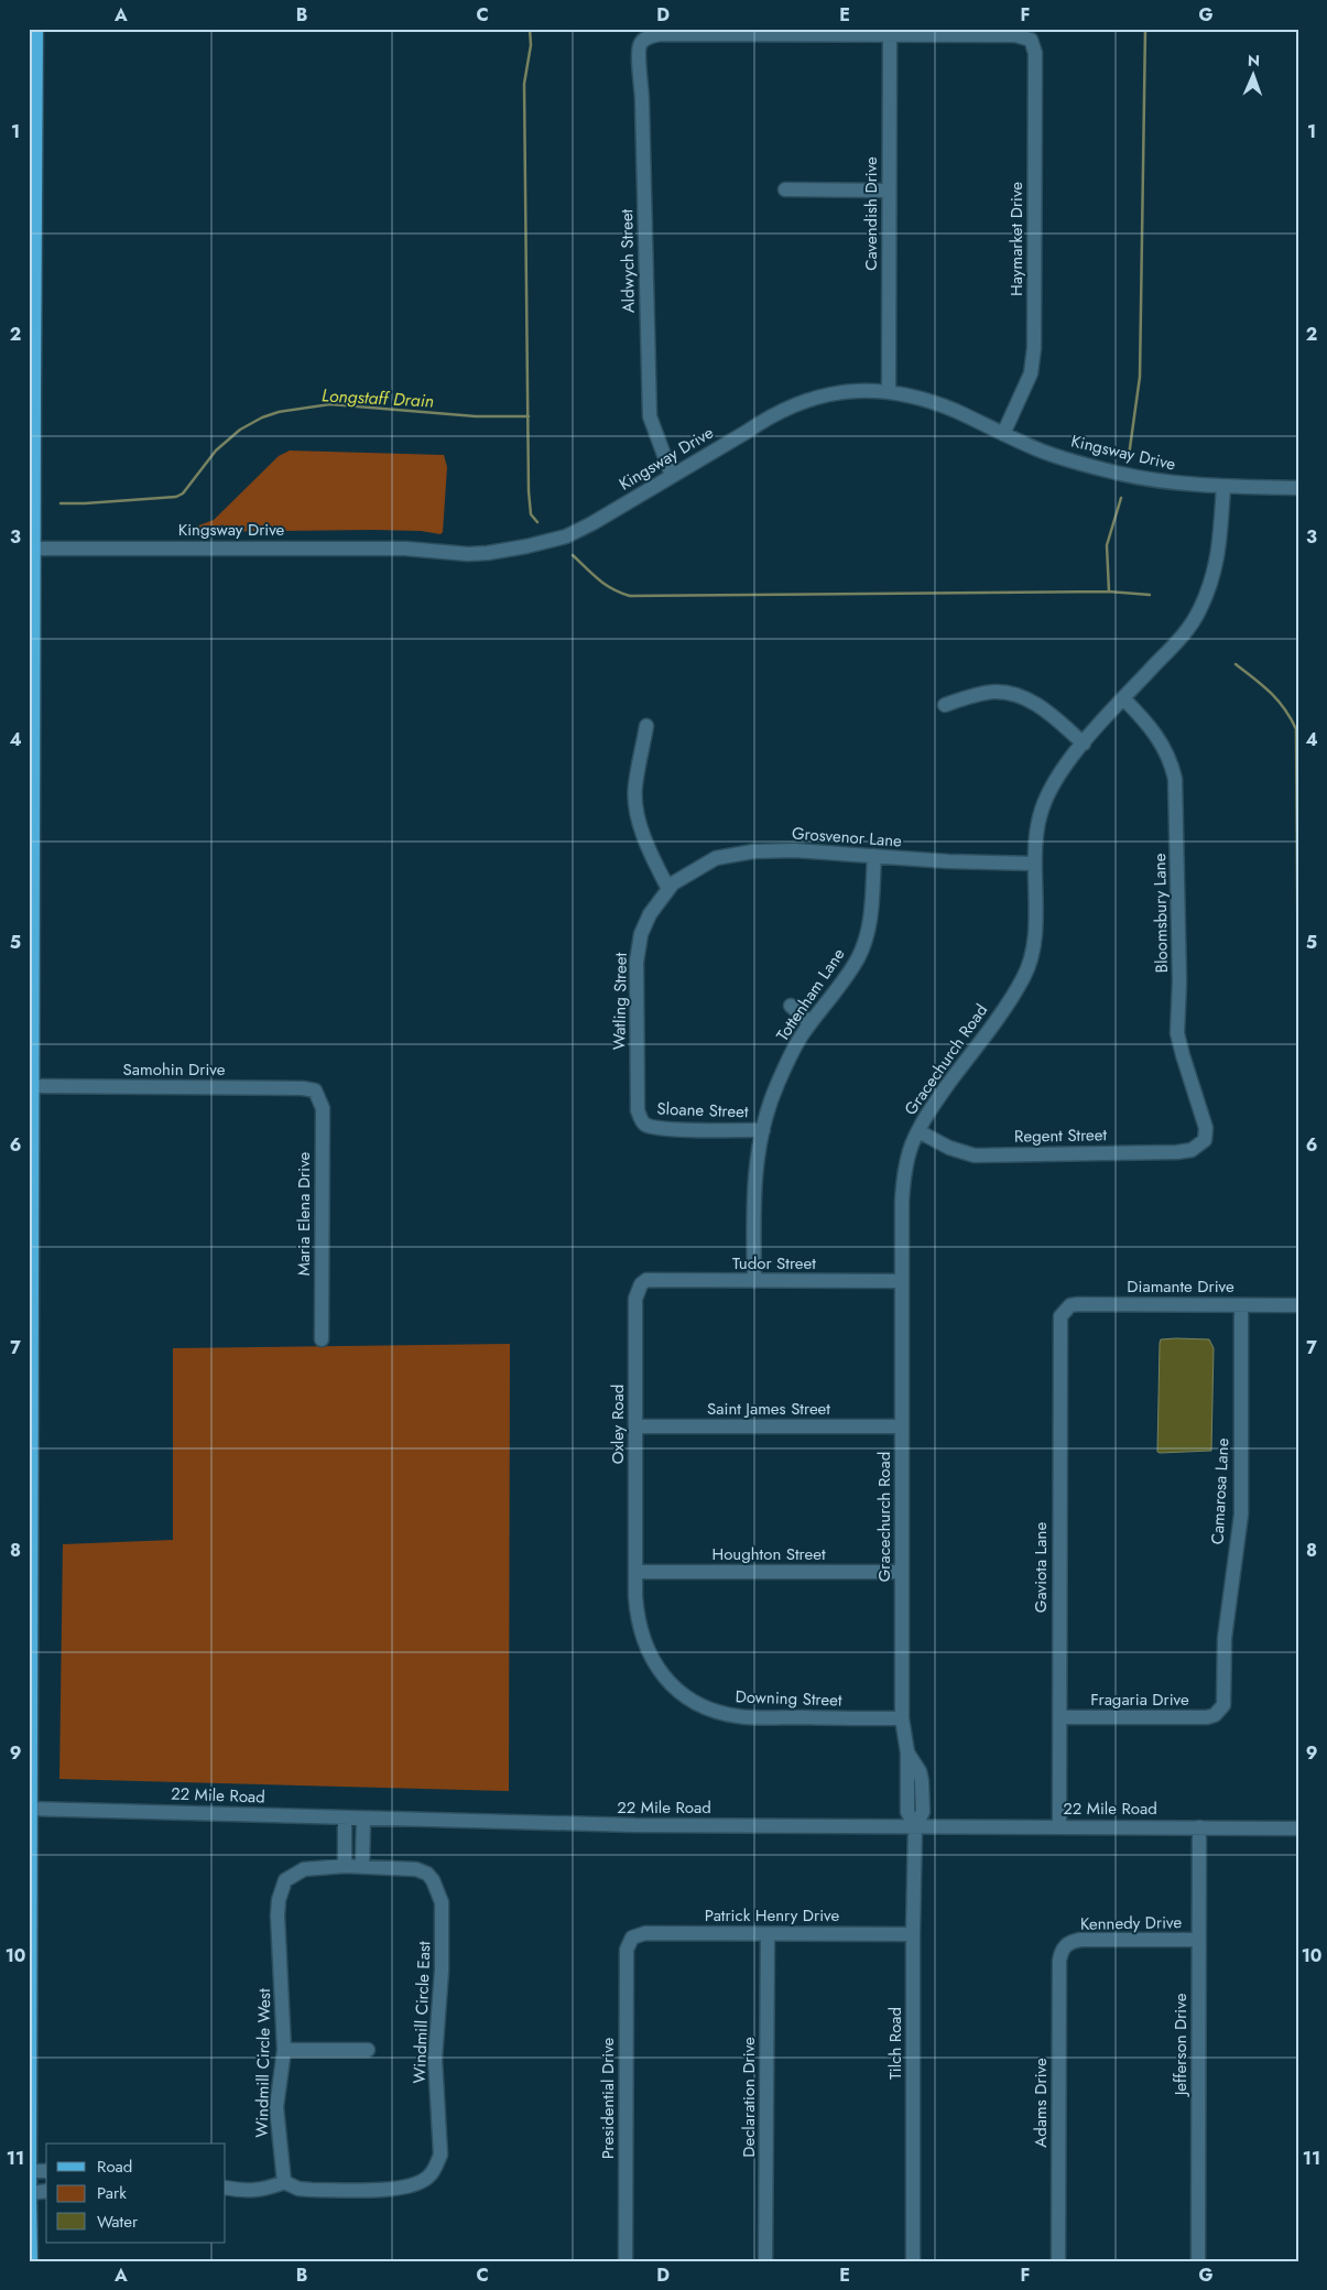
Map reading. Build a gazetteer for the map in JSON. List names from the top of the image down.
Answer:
{
  "streets": {
    "street": [
      "Cavendish Drive",
      "Haymarket Drive",
      "Aldwych Street",
      "Kingsway Drive",
      "Grosvenor Lane",
      "Bloomsbury Lane",
      "Tottenham Lane",
      "Watling Street",
      "Gracechurch Road",
      "Samohin Drive",
      "Sloane Street",
      "Regent Street",
      "Maria Elena Drive",
      "Tudor Street",
      "Diamante Drive",
      "Saint James Street",
      "Oxley Road",
      "Camarosa Lane",
      "Houghton Street",
      "Gaviota Lane",
      "Downing Street",
      "Fragaria Drive",
      "22 Mile Road",
      "Patrick Henry Drive",
      "Kennedy Drive",
      "Windmill Circle East",
      "Tilch Road",
      "Jefferson Drive",
      "Windmill Circle West",
      "Declaration Drive",
      "Presidential Drive",
      "Adams Drive"
    ]
  },
  "crossings": [
    ["Cavendish Drive", "Haymarket Drive"],
    ["Cavendish Drive", "Aldwych Street"],
    ["Cavendish Drive", "Kingsway Drive"],
    ["Haymarket Drive", "Aldwych Street"],
    ["Haymarket Drive", "Kingsway Drive"],
    ["Aldwych Street", "Kingsway Drive"],
    ["Kingsway Drive", "Gracechurch Road"],
    ["Grosvenor Lane", "Tottenham Lane"],
    ["Grosvenor Lane", "Watling Street"],
    ["Grosvenor Lane", "Gracechurch Road"],
    ["Bloomsbury Lane", "Gracechurch Road"],
    ["Bloomsbury Lane", "Regent Street"],
    ["Tottenham Lane", "Sloane Street"],
    ["Tottenham Lane", "Tudor Street"],
    ["Watling Street", "Sloane Street"],
    ["Gracechurch Road", "Regent Street"],
    ["Gracechurch Road", "Tudor Street"],
    ["Gracechurch Road", "Saint James Street"],
    ["Gracechurch Road", "Houghton Street"],
    ["Gracechurch Road", "Downing Street"],
    ["Gracechurch Road", "22 Mile Road"],
    ["Gracechurch Road", "Tilch Road"],
    ["Samohin Drive", "Maria Elena Drive"],
    ["Tudor Street", "Oxley Road"],
    ["Diamante Drive", "Camarosa Lane"],
    ["Diamante Drive", "Gaviota Lane"],
    ["Saint James Street", "Oxley Road"],
    ["Oxley Road", "Houghton Street"],
    ["Oxley Road", "Downing Street"],
    ["Camarosa Lane", "Fragaria Drive"],
    ["Houghton Street", "Downing Street"],
    ["Gaviota Lane", "Fragaria Drive"],
    ["Gaviota Lane", "22 Mile Road"],
    ["22 Mile Road", "Tilch Road"],
    ["22 Mile Road", "Jefferson Drive"],
    ["Patrick Henry Drive", "Tilch Road"],
    ["Patrick Henry Drive", "Declaration Drive"],
    ["Patrick Henry Drive", "Presidential Drive"],
    ["Kennedy Drive", "Jefferson Drive"],
    ["Kennedy Drive", "Adams Drive"],
    ["Windmill Circle East", "Windmill Circle West"]
  ],
  "water": ["Longstaff Drain"],
  "legend": ["Road", "Park", "Water"],
  "north": "top",
  "grid": {
    "columns": [
      "A",
      "B",
      "C",
      "D",
      "E",
      "F",
      "G"
    ],
    "rows": [
      "1",
      "2",
      "3",
      "4",
      "5",
      "6",
      "7",
      "8",
      "9",
      "10",
      "11"
    ]
  }
}
